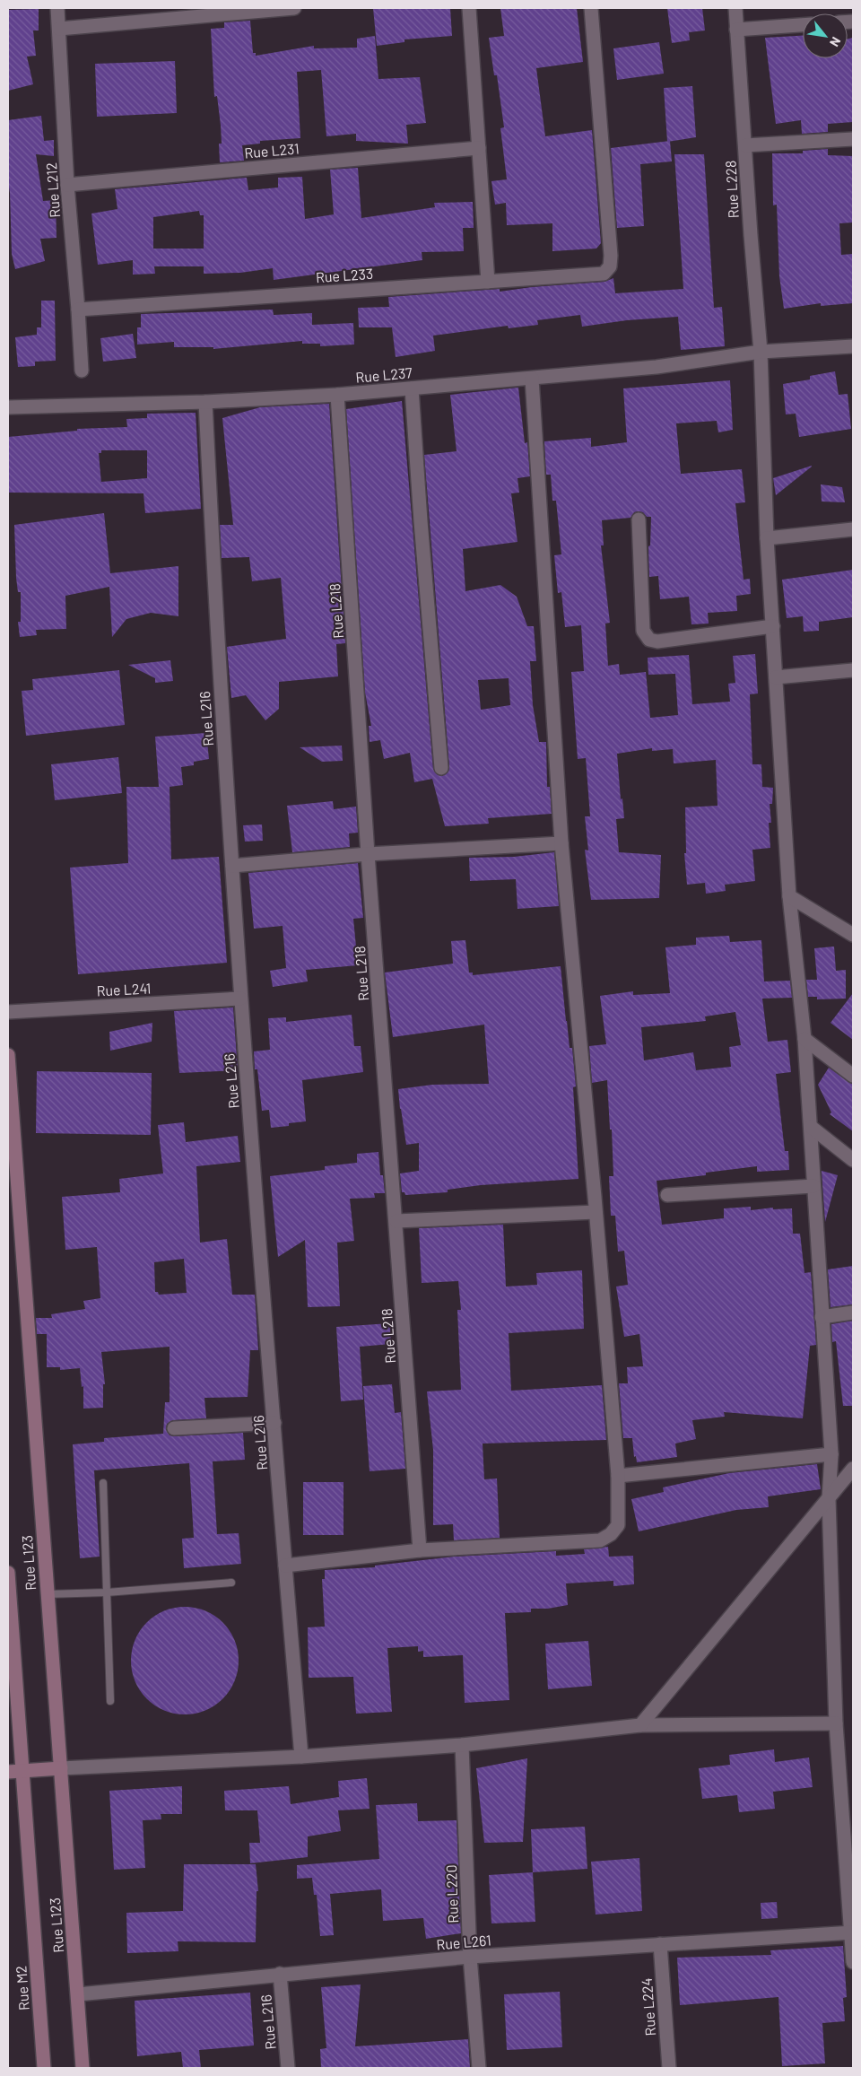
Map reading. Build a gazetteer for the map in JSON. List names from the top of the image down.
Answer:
{
  "streets": {
    "main road": ["Rue L123", "Rue M2"],
    "street": [
      "Rue L231",
      "Rue L228",
      "Rue L212",
      "Rue L233",
      "Rue L237",
      "Rue L218",
      "Rue L216",
      "Rue L241",
      "Rue L220",
      "Rue L261",
      "Rue L224"
    ]
  },
  "crossings": [
    ["Rue L231", "Rue L212"],
    ["Rue L228", "Rue L237"],
    ["Rue L228", "Rue L261"],
    ["Rue L212", "Rue L233"],
    ["Rue L237", "Rue L218"],
    ["Rue L237", "Rue L216"],
    ["Rue L216", "Rue L241"],
    ["Rue L216", "Rue L261"],
    ["Rue L123", "Rue L261"],
    ["Rue L123", "Rue M2"],
    ["Rue L220", "Rue L261"],
    ["Rue L261", "Rue L224"]
  ],
  "north": "bottom right"
}
